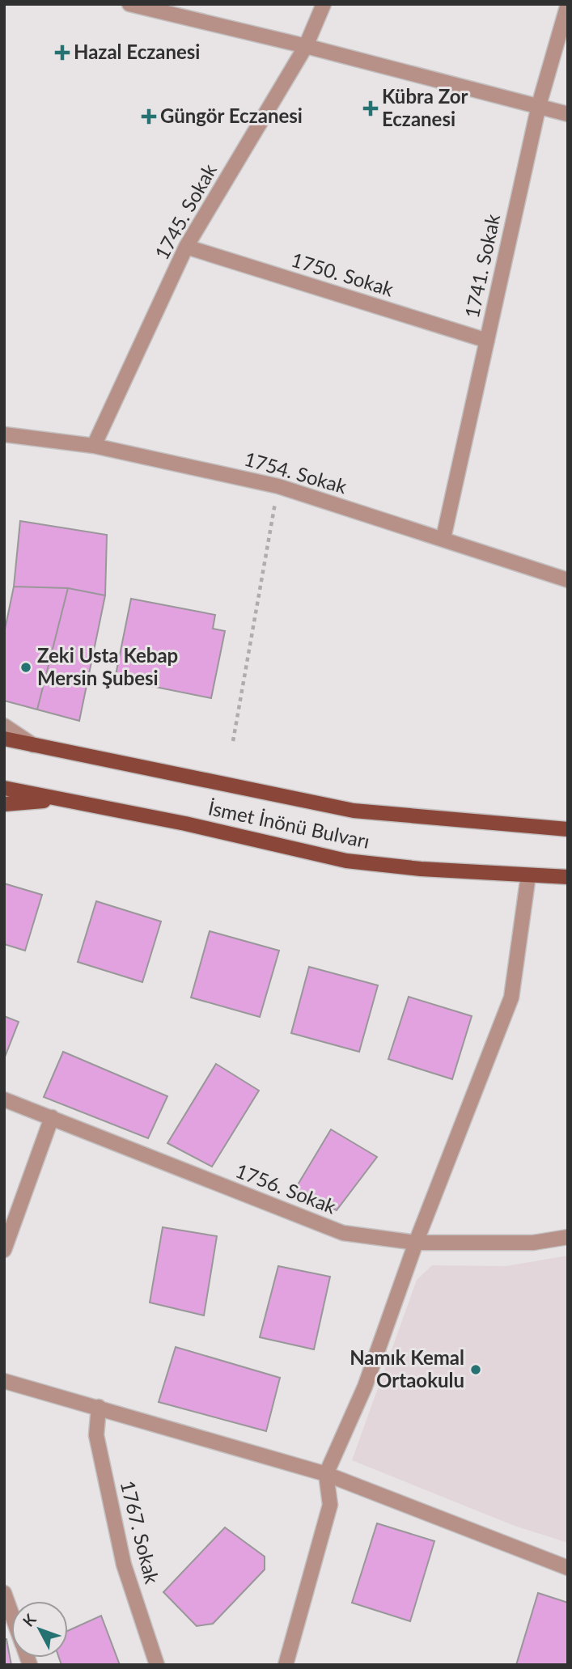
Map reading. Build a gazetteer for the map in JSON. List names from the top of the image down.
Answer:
{
  "streets": {
    "main road": ["İsmet İnönü Bulvarı"],
    "street": [
      "1745. Sokak",
      "1741. Sokak",
      "1750. Sokak",
      "1754. Sokak",
      "1756. Sokak",
      "1767. Sokak"
    ]
  },
  "crossings": [
    ["1745. Sokak", "1750. Sokak"],
    ["1745. Sokak", "1754. Sokak"],
    ["1741. Sokak", "1750. Sokak"],
    ["1741. Sokak", "1754. Sokak"]
  ],
  "places": {
    "health": ["Hazal Eczanesi", "Kübra Zor Eczanesi", "Güngör Eczanesi"],
    "other": ["Zeki Usta Kebap Mersin Şubesi", "Namık Kemal Ortaokulu"]
  },
  "north": "top left"
}
